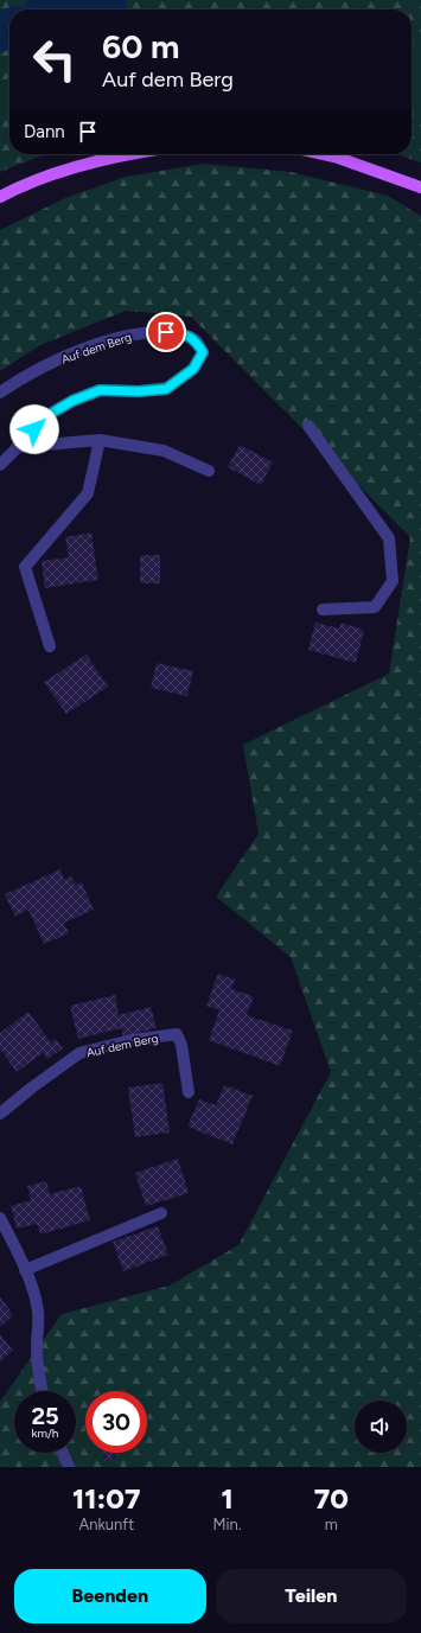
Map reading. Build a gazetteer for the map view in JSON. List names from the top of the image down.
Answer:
{
  "streets": {
    "street": ["Auf dem Berg"]
  },
  "page": {
    "turn": ["60 m", "Auf dem Berg"],
    "then": "Dann",
    "speed": "25 km/h",
    "limit": "30",
    "eta": [
      "11:07",
      "Ankunft",
      "1",
      "Min.",
      "70",
      "m"
    ],
    "buttons": ["Beenden", "Teilen"]
  }
}
